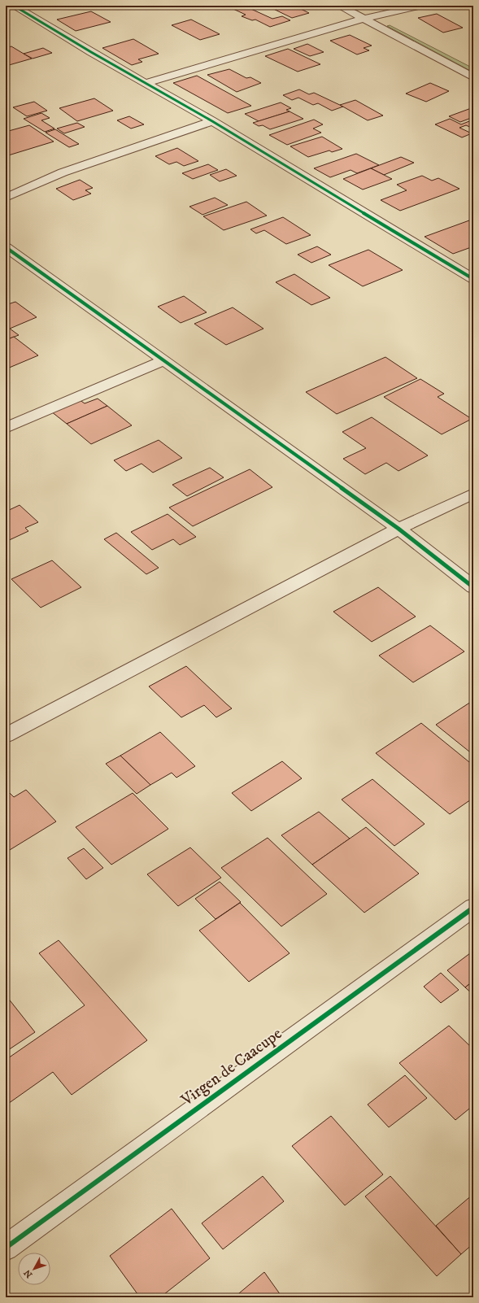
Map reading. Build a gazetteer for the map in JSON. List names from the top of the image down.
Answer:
{
  "streets": {
    "street": ["Virgen de Caacupe"]
  },
  "north": "bottom left"
}
